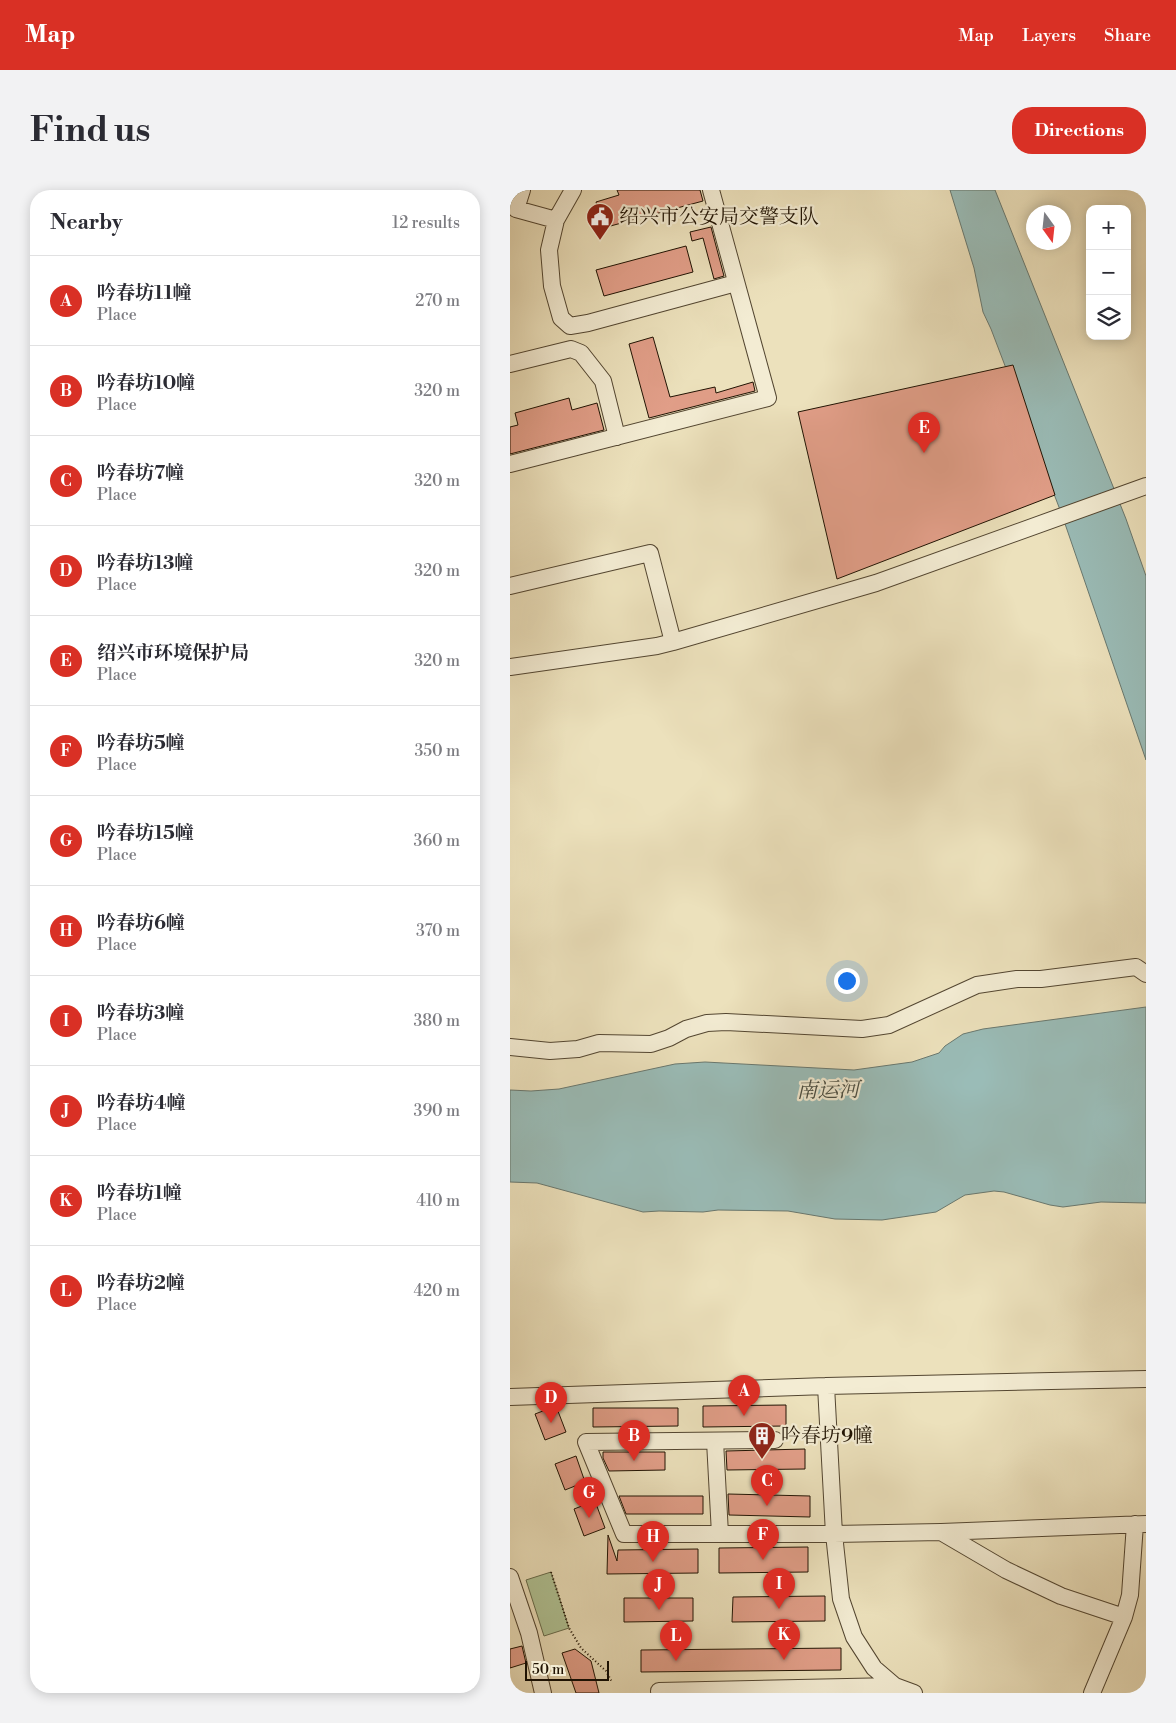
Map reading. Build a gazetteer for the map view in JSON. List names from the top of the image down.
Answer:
{
  "water": ["南运河"],
  "places": {
    "public building": ["绍兴市公安局交警支队"],
    "building": ["吟春坊9幢"]
  },
  "scale_bar": "50 m",
  "north": "bottom",
  "page": {
    "header": "Map",
    "nav": ["Map", "Layers", "Share"],
    "buttons": "Directions",
    "title": "Find us",
    "heading": ["Nearby", "12 results"],
    "map_buttons": ["+", "−"],
    "list": [
      {
        "mark": "A",
        "name": "吟春坊11幢",
        "note": "Place",
        "value": "270 m"
      },
      {
        "mark": "B",
        "name": "吟春坊10幢",
        "note": "Place",
        "value": "320 m"
      },
      {
        "mark": "C",
        "name": "吟春坊7幢",
        "note": "Place",
        "value": "320 m"
      },
      {
        "mark": "D",
        "name": "吟春坊13幢",
        "note": "Place",
        "value": "320 m"
      },
      {
        "mark": "E",
        "name": "绍兴市环境保护局",
        "note": "Place",
        "value": "320 m"
      },
      {
        "mark": "F",
        "name": "吟春坊5幢",
        "note": "Place",
        "value": "350 m"
      },
      {
        "mark": "G",
        "name": "吟春坊15幢",
        "note": "Place",
        "value": "360 m"
      },
      {
        "mark": "H",
        "name": "吟春坊6幢",
        "note": "Place",
        "value": "370 m"
      },
      {
        "mark": "I",
        "name": "吟春坊3幢",
        "note": "Place",
        "value": "380 m"
      },
      {
        "mark": "J",
        "name": "吟春坊4幢",
        "note": "Place",
        "value": "390 m"
      },
      {
        "mark": "K",
        "name": "吟春坊1幢",
        "note": "Place",
        "value": "410 m"
      },
      {
        "mark": "L",
        "name": "吟春坊2幢",
        "note": "Place",
        "value": "420 m"
      }
    ],
    "pins": [
      "E",
      "A",
      "D",
      "B",
      "C",
      "G",
      "F",
      "H",
      "I",
      "J",
      "K",
      "L"
    ],
    "scale": "50 m"
  }
}
